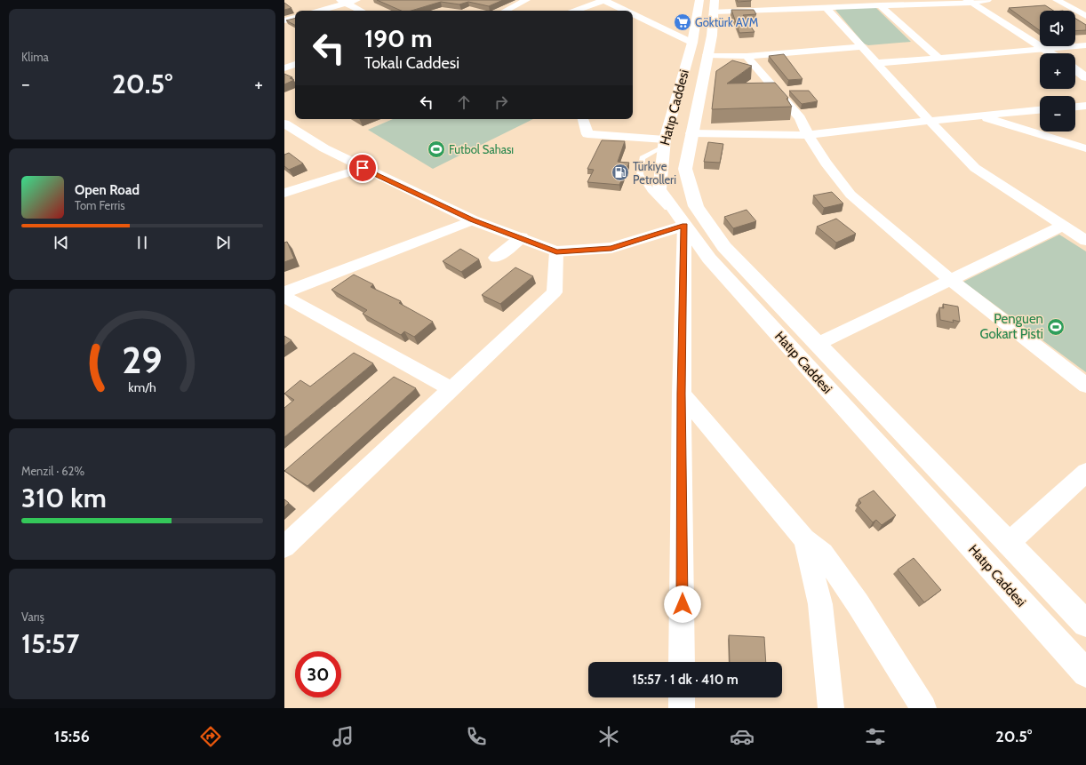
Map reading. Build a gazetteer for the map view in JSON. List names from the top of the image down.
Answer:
{
  "streets": {
    "main road": ["Hatıp Caddesi"]
  },
  "places": {
    "supermarket": ["Göktürk AVM"],
    "sports": ["Futbol Sahası", "Penguen Gokart Pisti"],
    "fuel station": ["Türkiye Petrolleri"]
  },
  "page": {
    "tile": [
      "Klima",
      ["Menzil · 62%", "310 km"],
      ["Varış", "15:57"]
    ],
    "map_buttons": ["+", "−"],
    "turn": ["190 m", "Tokalı Caddesi"],
    "heat": ["−", "20.5°", "+"],
    "song": ["Open Road", "Tom Ferris"],
    "limit": "30",
    "trip": "15:57 · 1 dk · 410 m",
    "tabs": ["15:56", "20.5°"],
    "gauge": ["29", "km/h"]
  }
}
